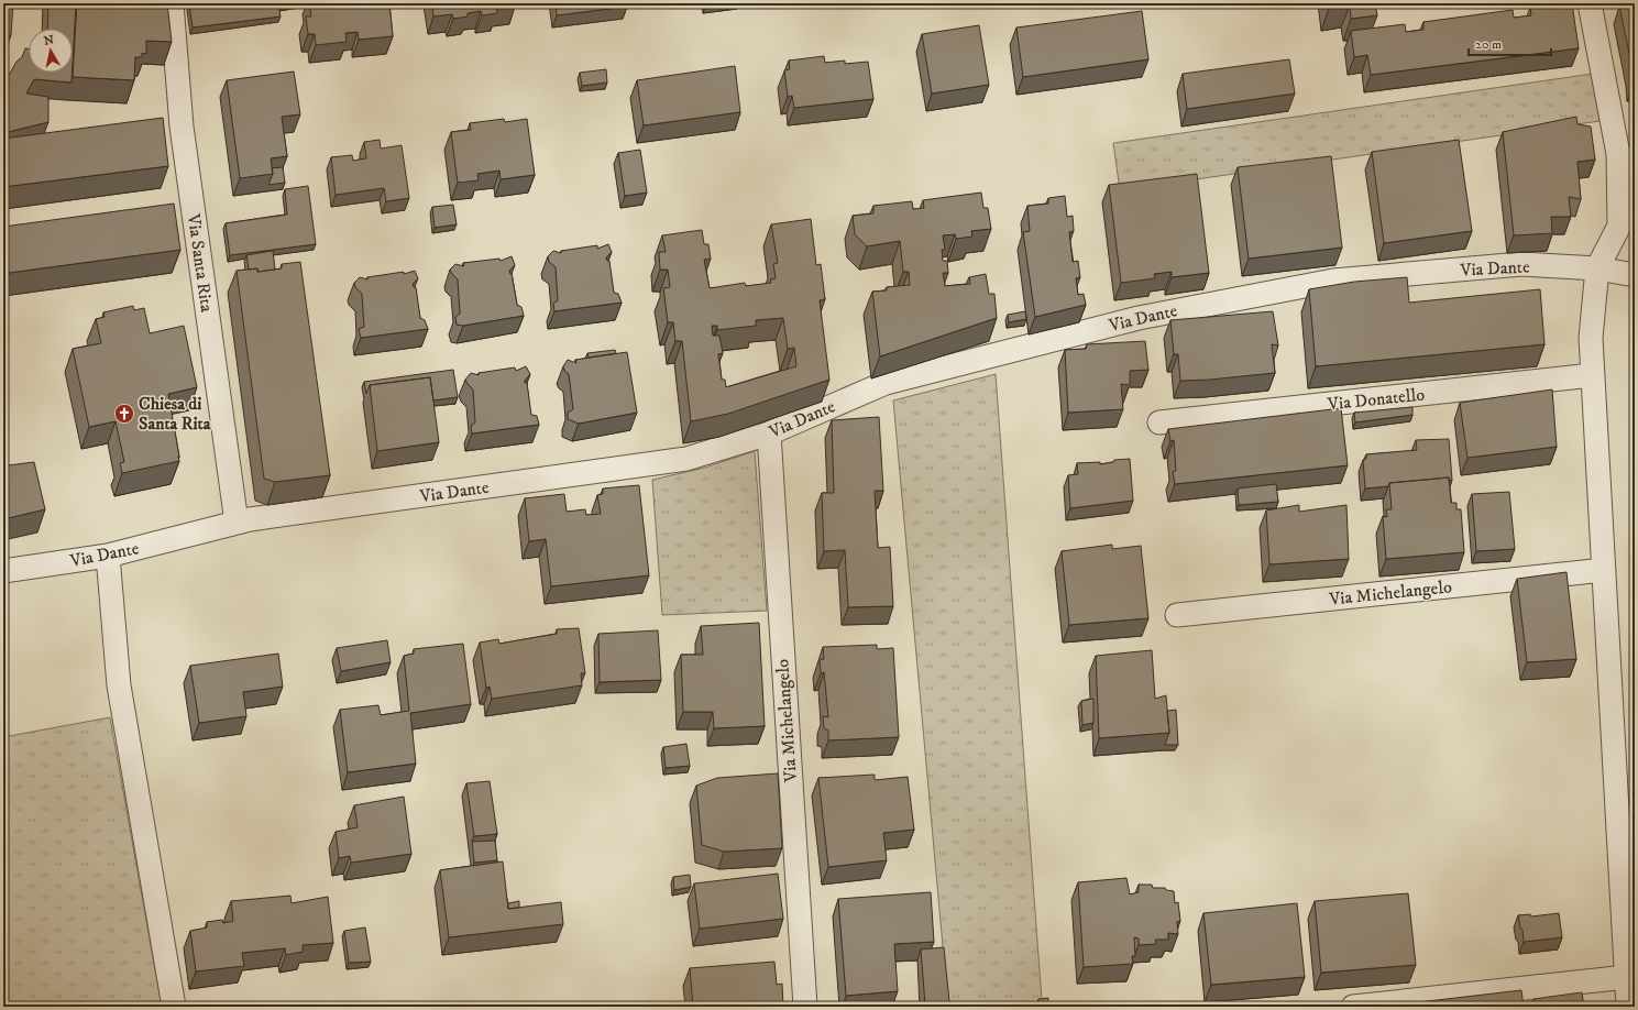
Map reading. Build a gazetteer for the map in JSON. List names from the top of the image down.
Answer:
{
  "streets": {
    "street": [
      "Via Santa Rita",
      "Via Dante",
      "Via Donatello",
      "Via Michelangelo"
    ]
  },
  "crossings": [
    ["Via Santa Rita", "Via Dante"],
    ["Via Dante", "Via Michelangelo"]
  ],
  "places": {
    "church": ["Chiesa di Santa Rita"]
  },
  "scale_bar": "20 m",
  "north": "top"
}
